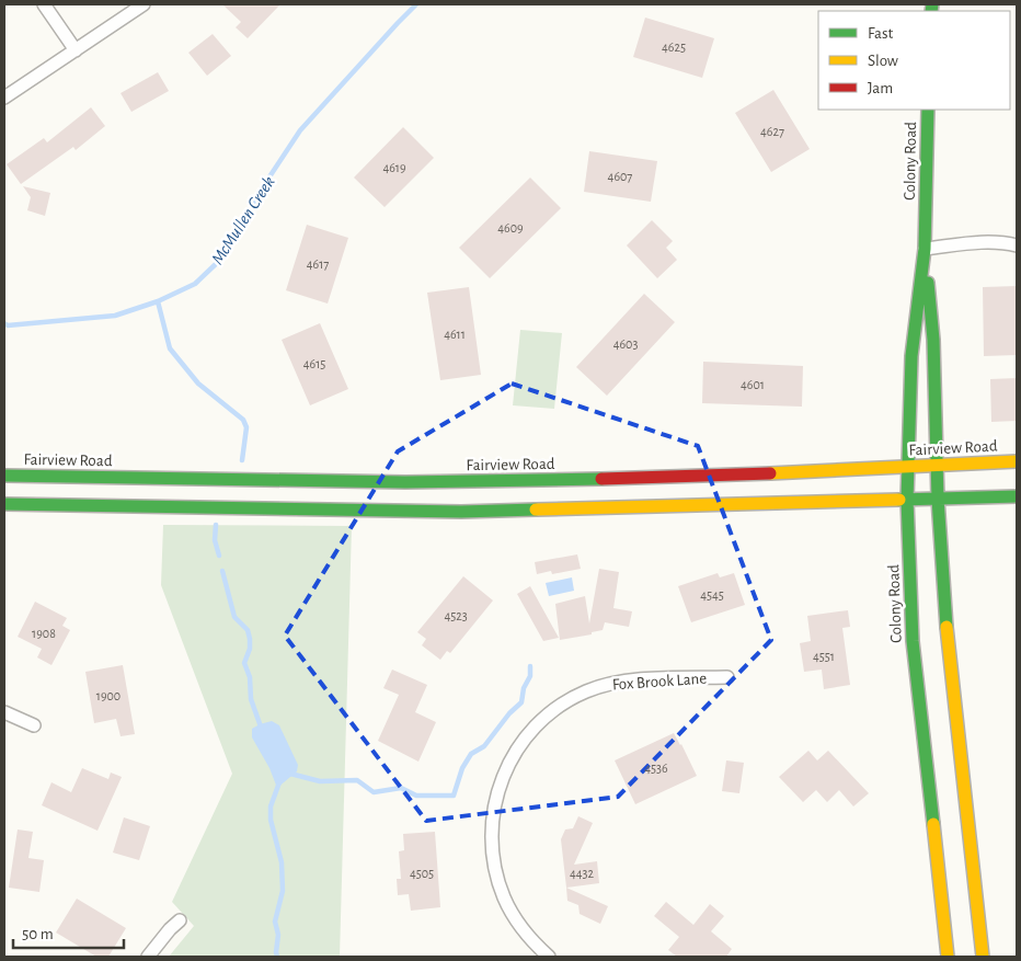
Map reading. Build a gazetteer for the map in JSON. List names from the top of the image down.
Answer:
{
  "streets": {
    "main road": ["Colony Road", "Fairview Road"],
    "street": ["Fox Brook Lane"]
  },
  "crossings": [
    ["Colony Road", "Fairview Road"]
  ],
  "water": ["McMullen Creek"],
  "house_numbers": [
    "4625",
    "4627",
    "4619",
    "4607",
    "4609",
    "4617",
    "4611",
    "4603",
    "4615",
    "4601",
    "4545",
    "4523",
    "1908",
    "4551",
    "1900",
    "4536",
    "4505",
    "4432"
  ],
  "legend": ["Fast", "Slow", "Jam"],
  "scale_bar": "50 m"
}
